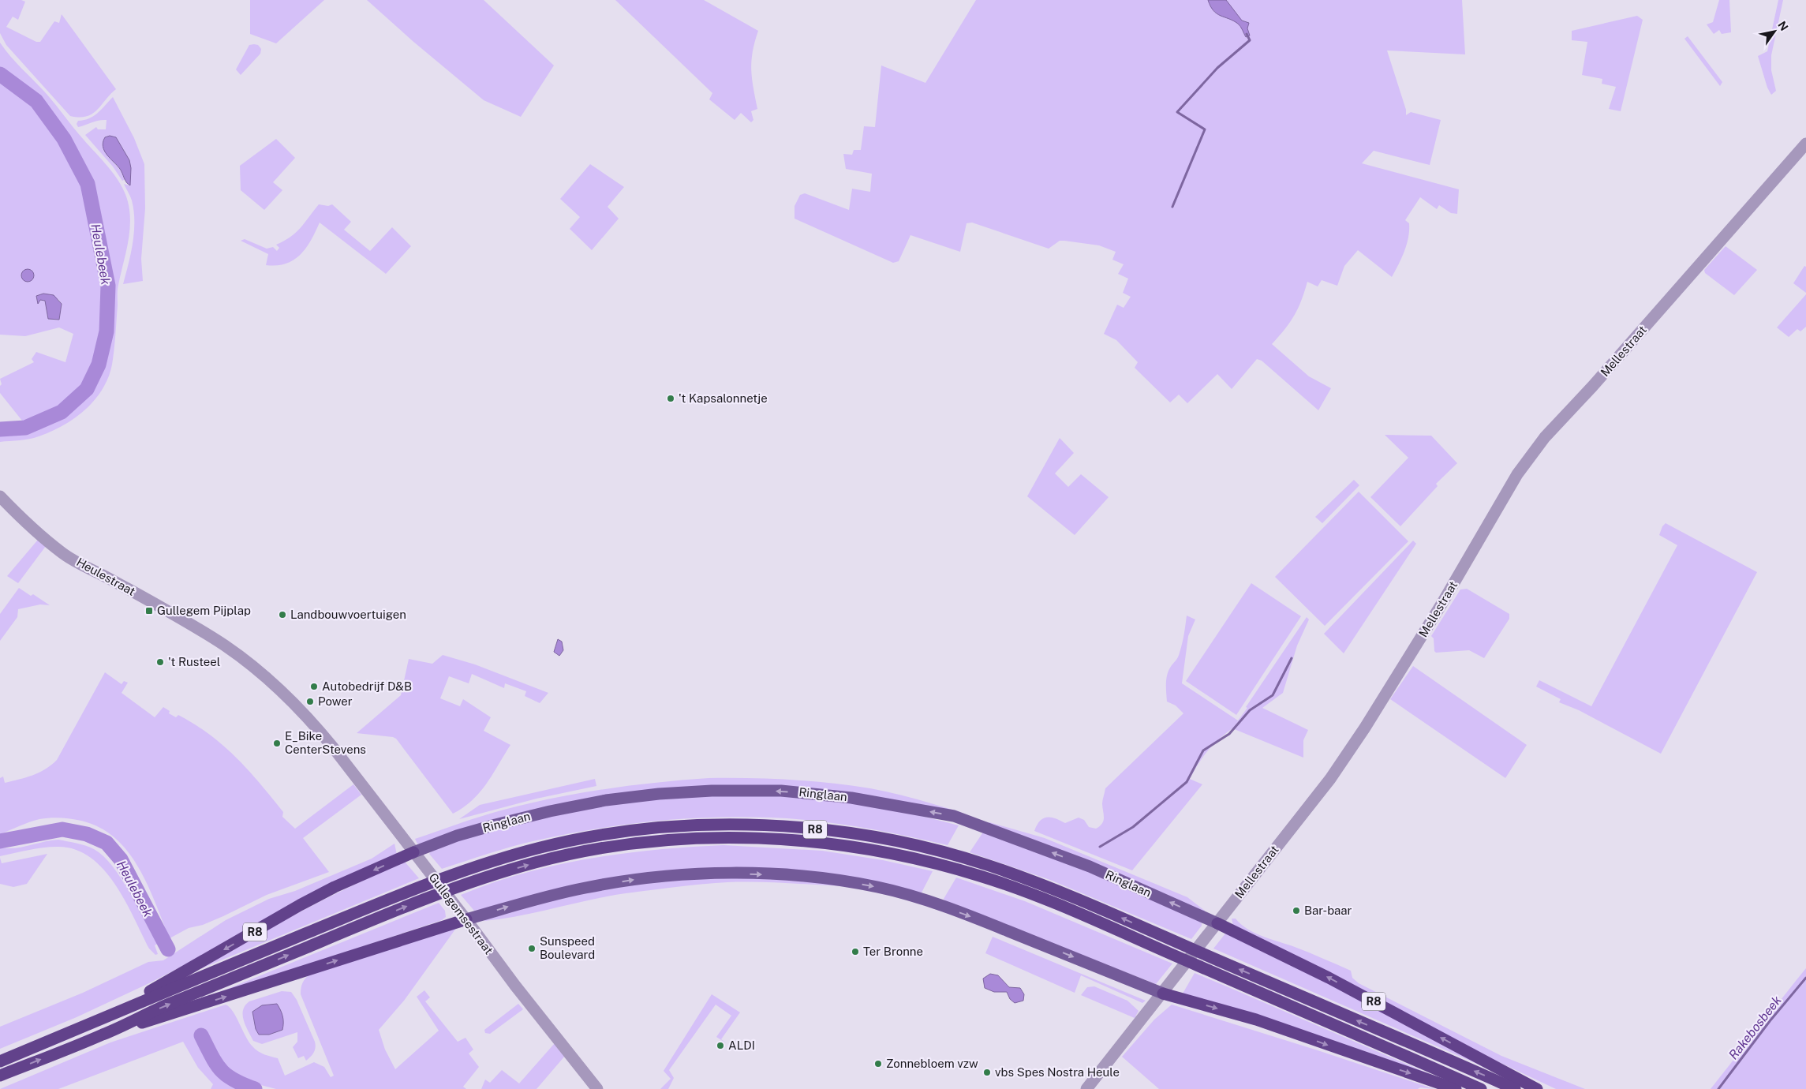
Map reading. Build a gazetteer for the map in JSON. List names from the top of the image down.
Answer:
{
  "streets": {
    "highway": ["R8"],
    "main road": ["Ringlaan"],
    "street": ["Mellestraat", "Heulestraat", "Gullegemsestraat"]
  },
  "crossings": [
    ["Mellestraat", "Ringlaan"],
    ["Mellestraat", "R8"],
    ["Heulestraat", "Gullegemsestraat"],
    ["Ringlaan", "R8"],
    ["Ringlaan", "Gullegemsestraat"],
    ["R8", "Gullegemsestraat"]
  ],
  "water": ["Heulebeek", "Rakebosbeek"],
  "places": {
    "other": [
      "'t Kapsalonnetje",
      "Landbouwvoertuigen",
      "'t Rusteel",
      "Autobedrijf D&B",
      "Power",
      "E_Bike CenterStevens",
      "Bar-baar",
      "Sunspeed Boulevard",
      "Ter Bronne",
      "ALDI",
      "Zonnebloem vzw",
      "vbs Spes Nostra Heule"
    ],
    "transit": ["Gullegem Pijplap"]
  },
  "north": "top right"
}
